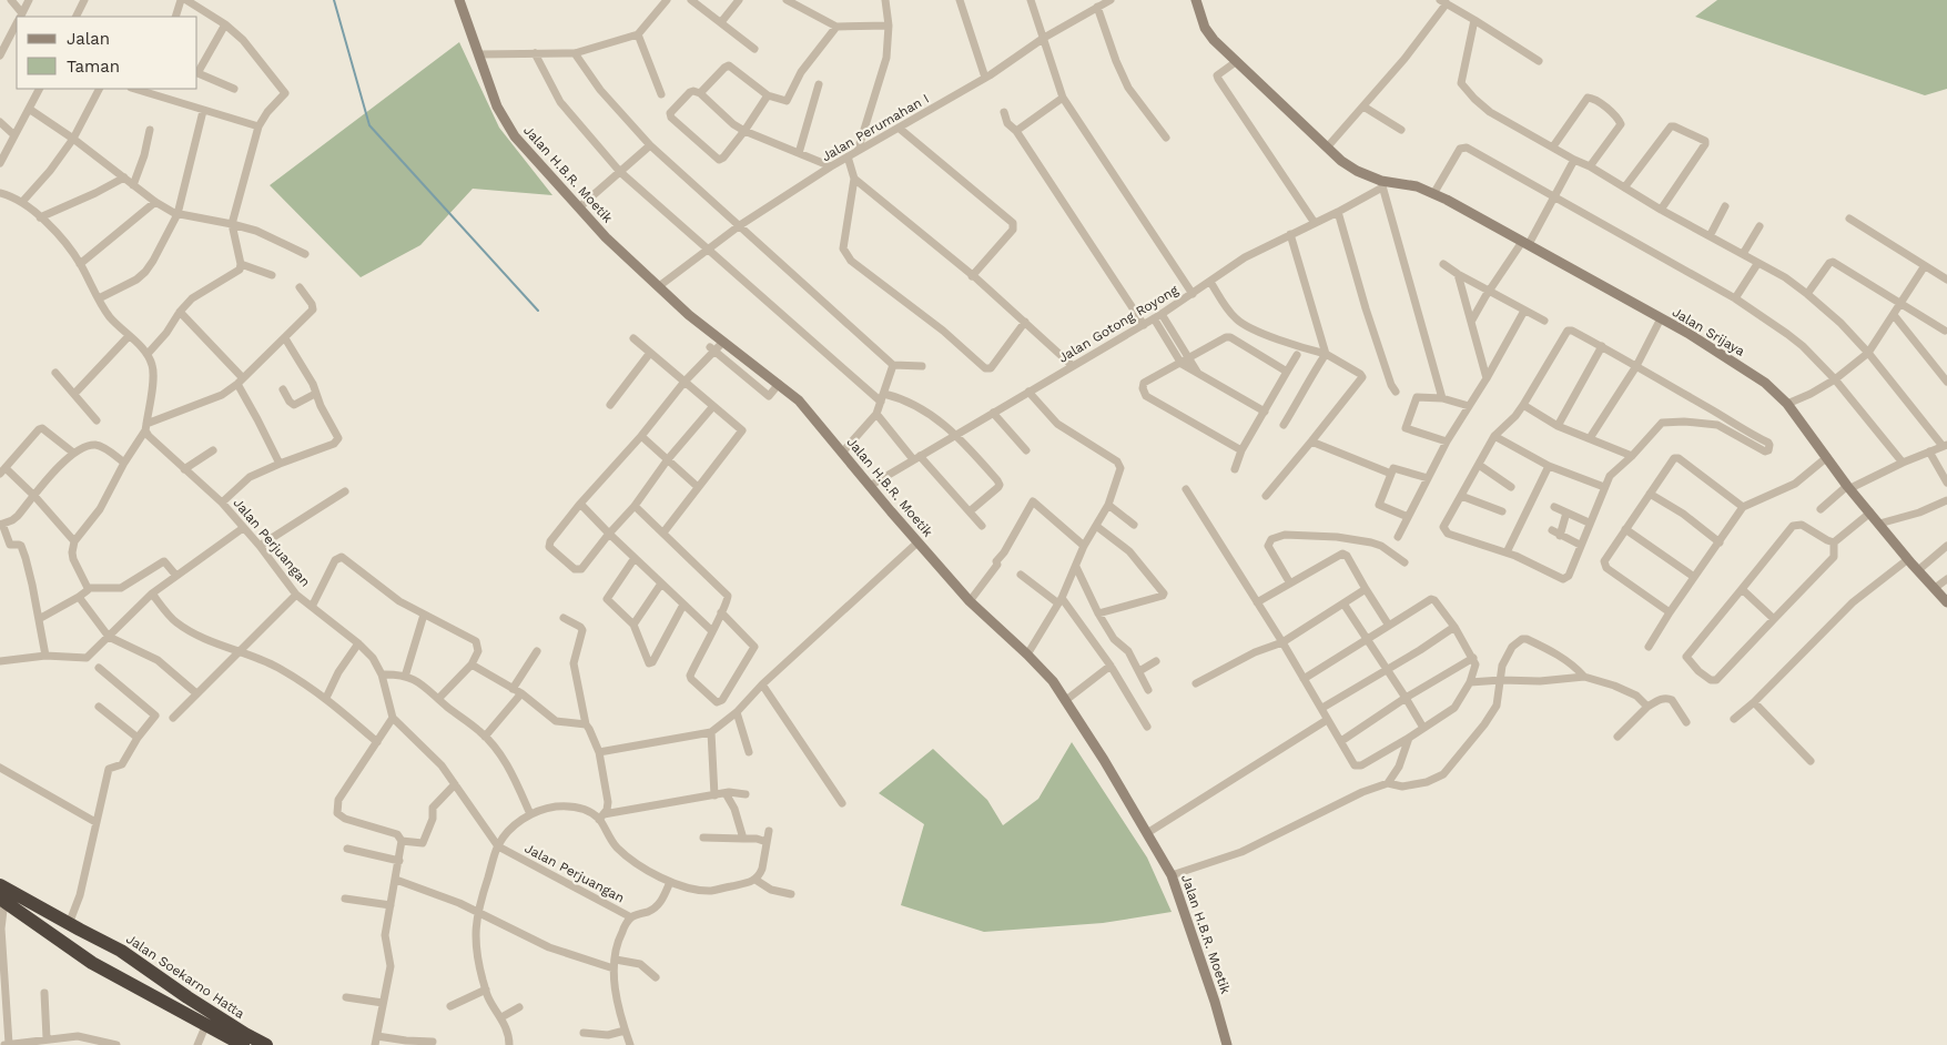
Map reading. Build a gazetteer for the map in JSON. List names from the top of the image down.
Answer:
{
  "streets": {
    "highway": ["Jalan Soekarno Hatta"],
    "street": [
      "Jalan Perumahan I",
      "Jalan H.B.R. Moetik",
      "Jalan Gotong Royong",
      "Jalan Srijaya",
      "Jalan Perjuangan"
    ]
  },
  "crossings": [
    ["Jalan Perumahan I", "Jalan H.B.R. Moetik"],
    ["Jalan H.B.R. Moetik", "Jalan Gotong Royong"],
    ["Jalan Gotong Royong", "Jalan Srijaya"]
  ],
  "legend": ["Jalan", "Taman"]
}
